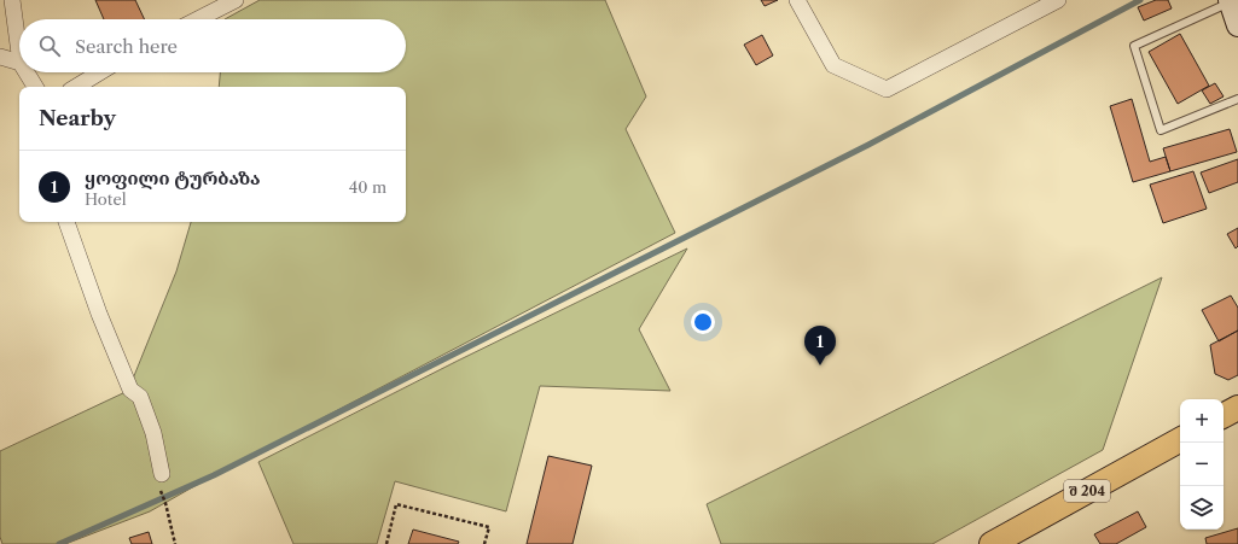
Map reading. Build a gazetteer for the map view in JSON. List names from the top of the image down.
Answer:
{
  "streets": {
    "main road": ["შ 204"]
  },
  "page": {
    "search": "Search here",
    "heading": "Nearby",
    "list": [
      {
        "mark": "1",
        "name": "ყოფილი ტურბაზა",
        "note": "Hotel",
        "value": "40 m"
      }
    ],
    "pins": "1",
    "map_buttons": ["+", "−"]
  }
}
